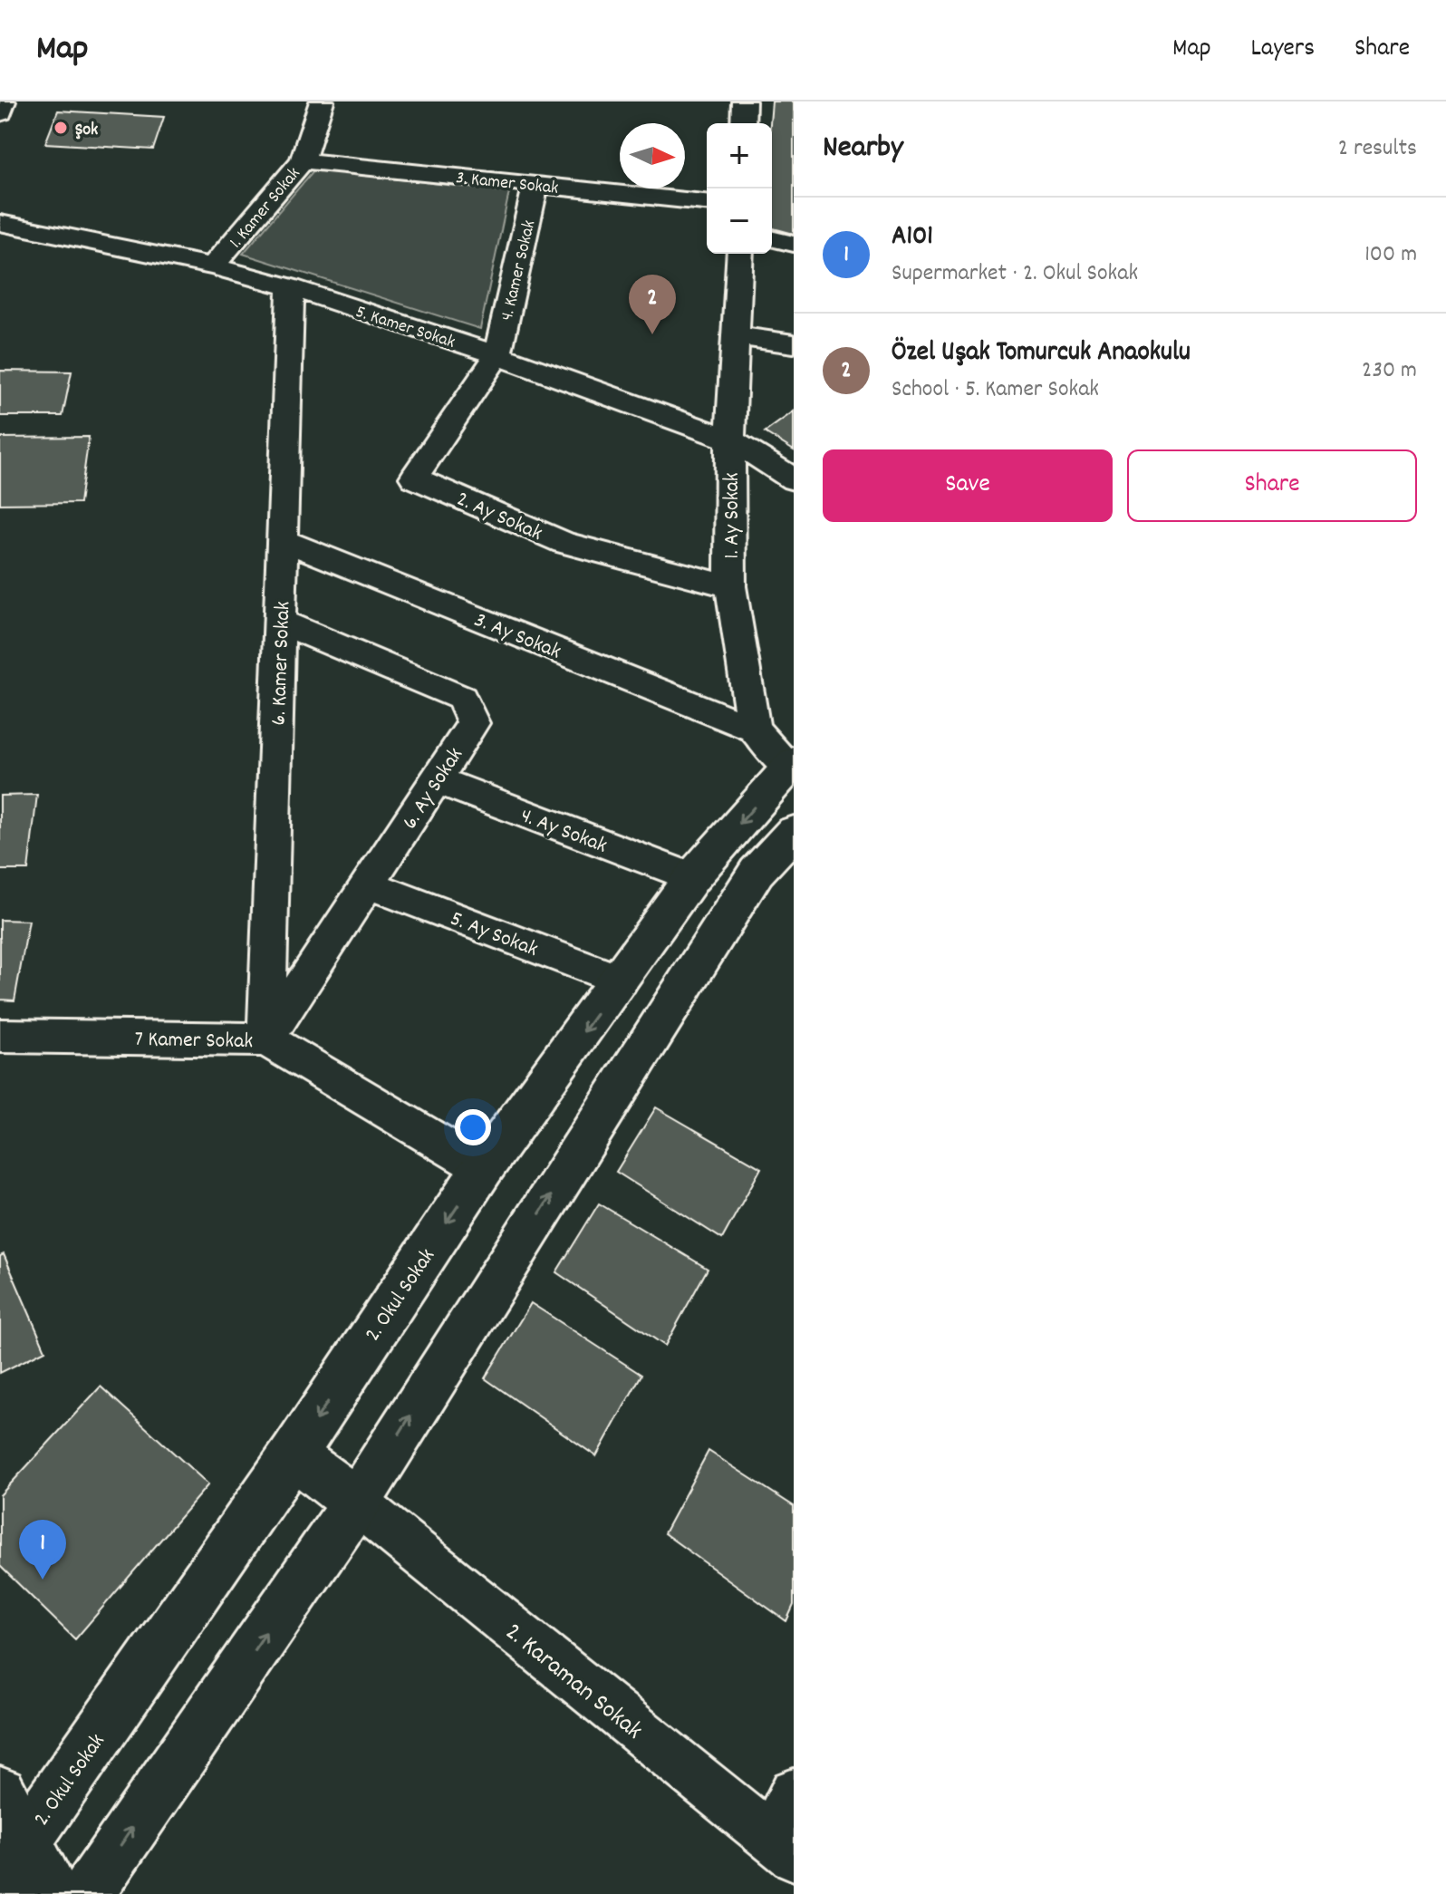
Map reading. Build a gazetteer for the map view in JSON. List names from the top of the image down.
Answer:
{
  "streets": {
    "street": [
      "3. Kamer Sokak",
      "1. Kamer Sokak",
      "4. Kamer Sokak",
      "5. Kamer Sokak",
      "2. Ay Sokak",
      "1. Ay Sokak",
      "3. Ay Sokak",
      "6. Kamer Sokak",
      "6. Ay Sokak",
      "4. Ay Sokak",
      "5. Ay Sokak",
      "7 Kamer Sokak",
      "2. Okul Sokak",
      "2. Karaman Sokak"
    ]
  },
  "crossings": [
    ["3. Kamer Sokak", "1. Kamer Sokak"],
    ["3. Kamer Sokak", "4. Kamer Sokak"],
    ["1. Kamer Sokak", "5. Kamer Sokak"],
    ["4. Kamer Sokak", "5. Kamer Sokak"],
    ["4. Kamer Sokak", "2. Ay Sokak"],
    ["5. Kamer Sokak", "2. Ay Sokak"],
    ["5. Kamer Sokak", "1. Ay Sokak"],
    ["5. Kamer Sokak", "6. Kamer Sokak"],
    ["2. Ay Sokak", "1. Ay Sokak"],
    ["1. Ay Sokak", "3. Ay Sokak"],
    ["3. Ay Sokak", "6. Kamer Sokak"],
    ["6. Kamer Sokak", "6. Ay Sokak"],
    ["6. Kamer Sokak", "7 Kamer Sokak"],
    ["6. Ay Sokak", "4. Ay Sokak"],
    ["6. Ay Sokak", "5. Ay Sokak"],
    ["6. Ay Sokak", "7 Kamer Sokak"],
    ["4. Ay Sokak", "2. Okul Sokak"],
    ["5. Ay Sokak", "2. Okul Sokak"],
    ["7 Kamer Sokak", "2. Okul Sokak"]
  ],
  "places": ["Şok"],
  "north": "right",
  "page": {
    "header": "Map",
    "nav": ["Map", "Layers", "Share"],
    "heading": ["Nearby", "2 results"],
    "map_buttons": ["+", "−"],
    "list": [
      {
        "mark": "1",
        "name": "A101",
        "note": "Supermarket · 2. Okul Sokak",
        "value": "100 m"
      },
      {
        "mark": "2",
        "name": "Özel Uşak Tomurcuk Anaokulu",
        "note": "School · 5. Kamer Sokak",
        "value": "230 m"
      }
    ],
    "pins": ["2", "1"],
    "buttons": ["Save", "Share"]
  }
}
